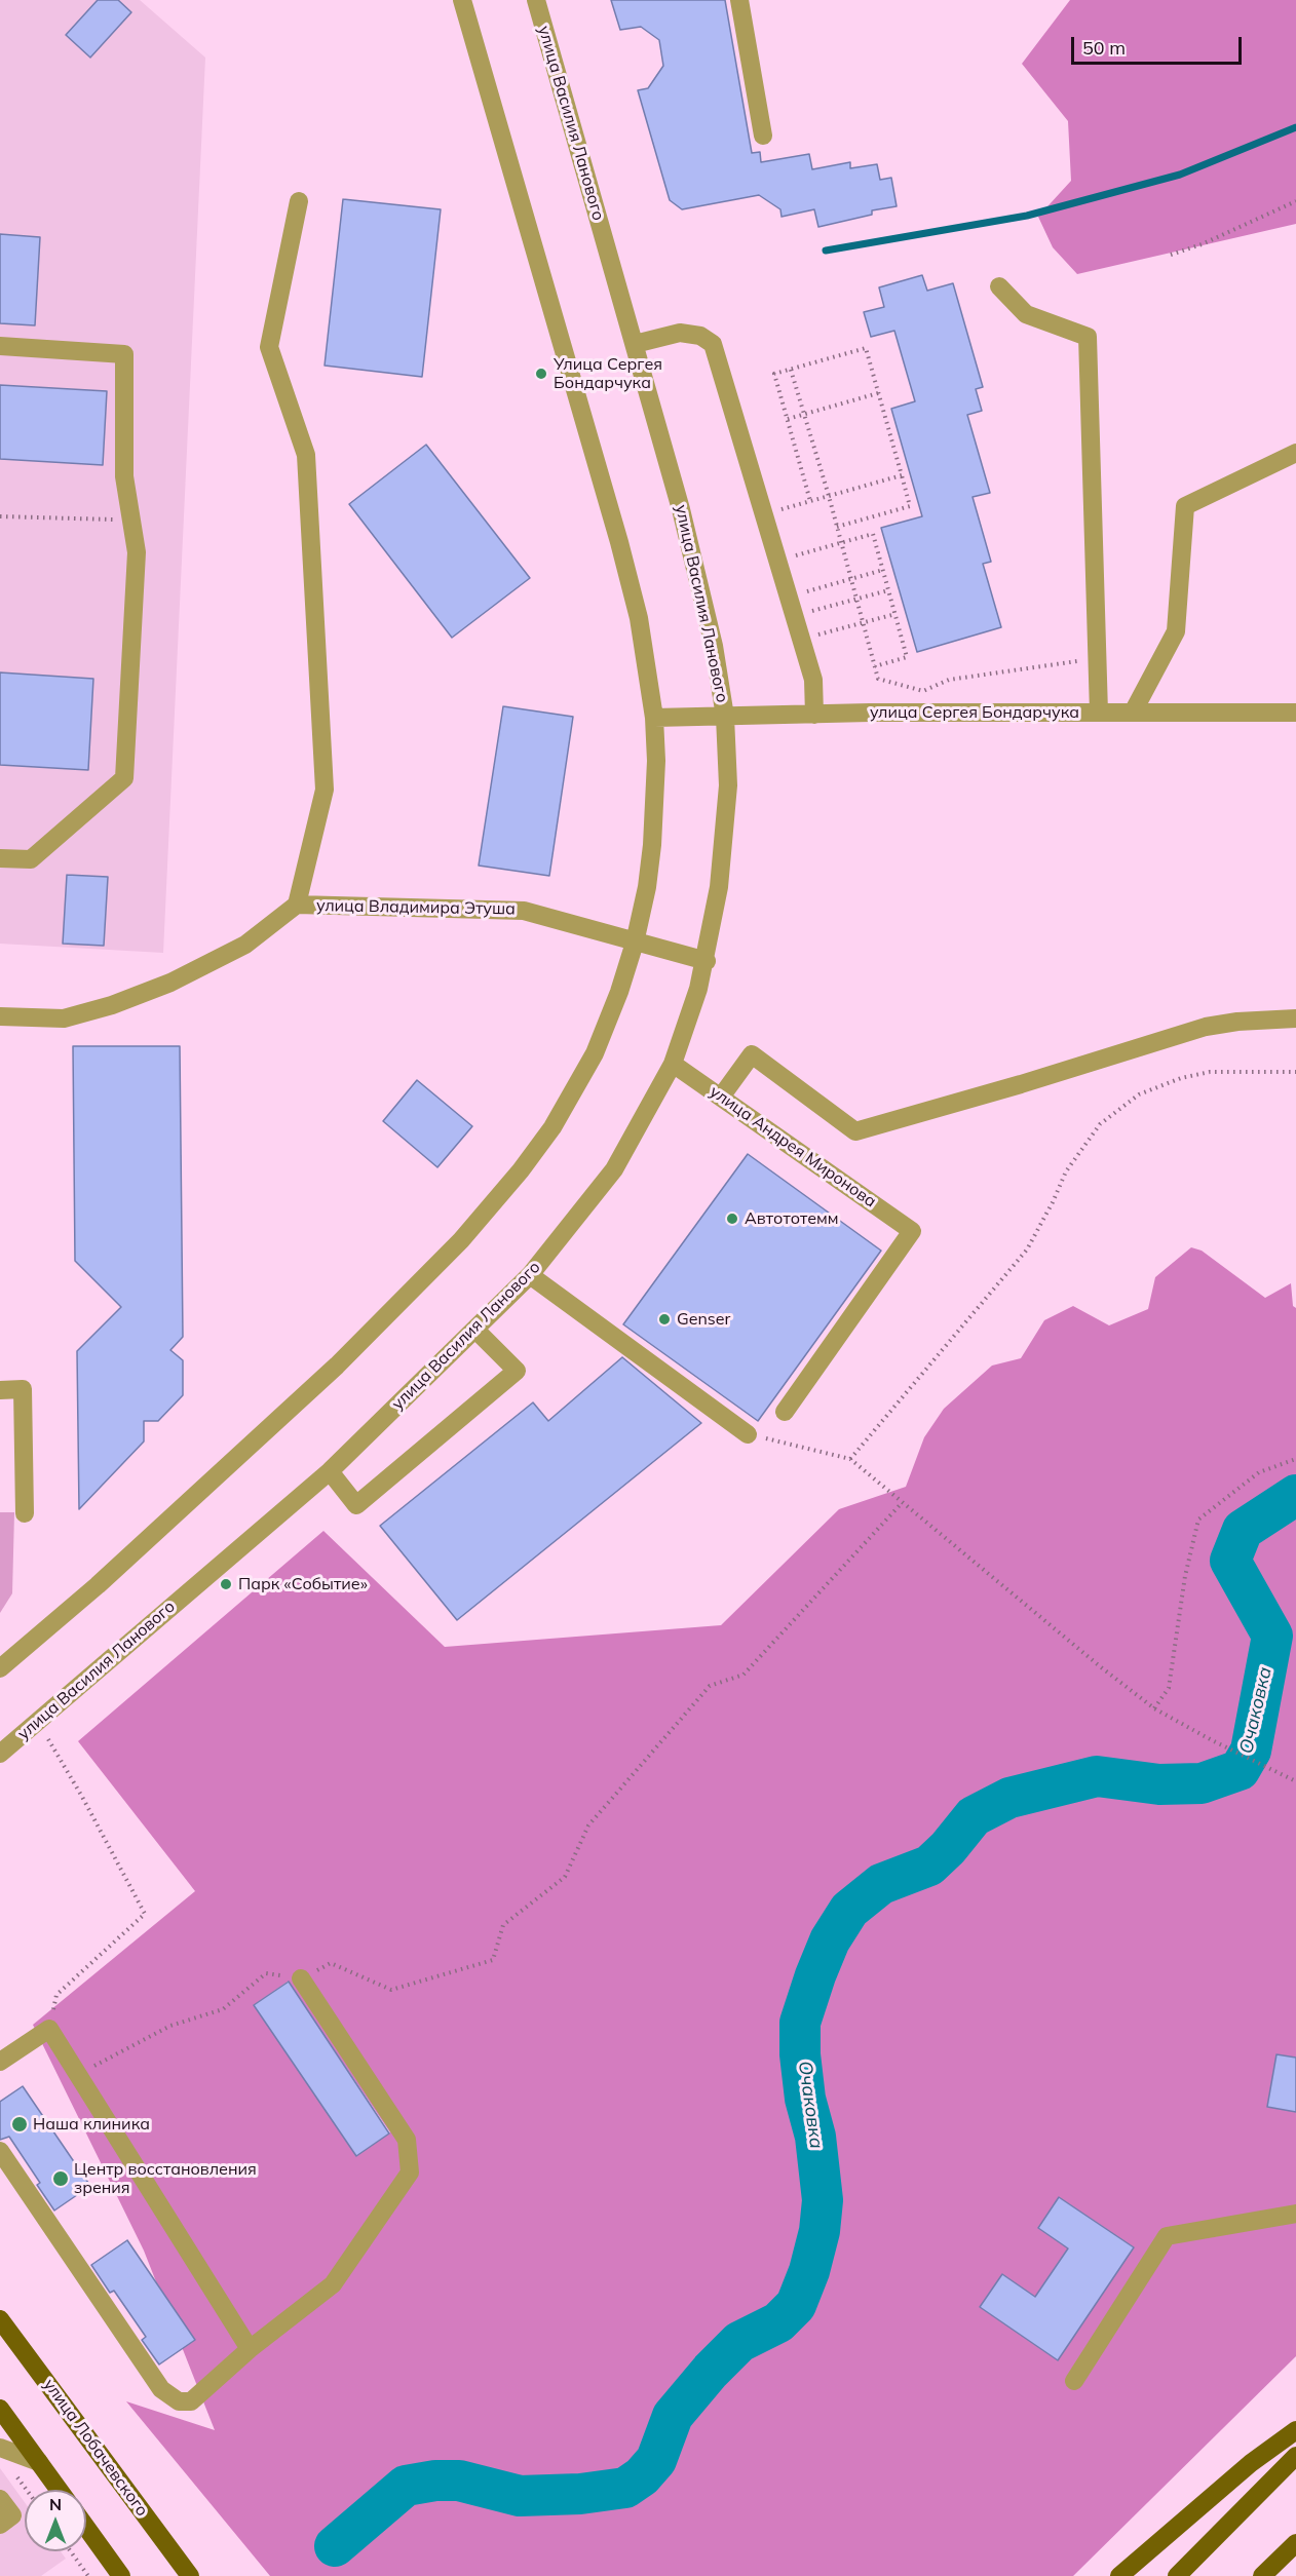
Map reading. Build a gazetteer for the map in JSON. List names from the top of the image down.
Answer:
{
  "streets": {
    "main road": ["улица Лобачевского"],
    "street": [
      "улица Василия Ланового",
      "улица Сергея Бондарчука",
      "улица Владимира Этуша",
      "улица Андрея Миронова"
    ]
  },
  "crossings": [
    ["улица Василия Ланового", "улица Сергея Бондарчука"],
    ["улица Василия Ланового", "улица Владимира Этуша"],
    ["улица Василия Ланового", "улица Андрея Миронова"]
  ],
  "water": ["Очаковка"],
  "places": [
    "Улица Сергея Бондарчука",
    "Автототемм",
    "Genser",
    "Парк «Событие»",
    "Наша клиника",
    "Центр восстановления зрения"
  ],
  "scale_bar": "50 m",
  "north": "top"
}
